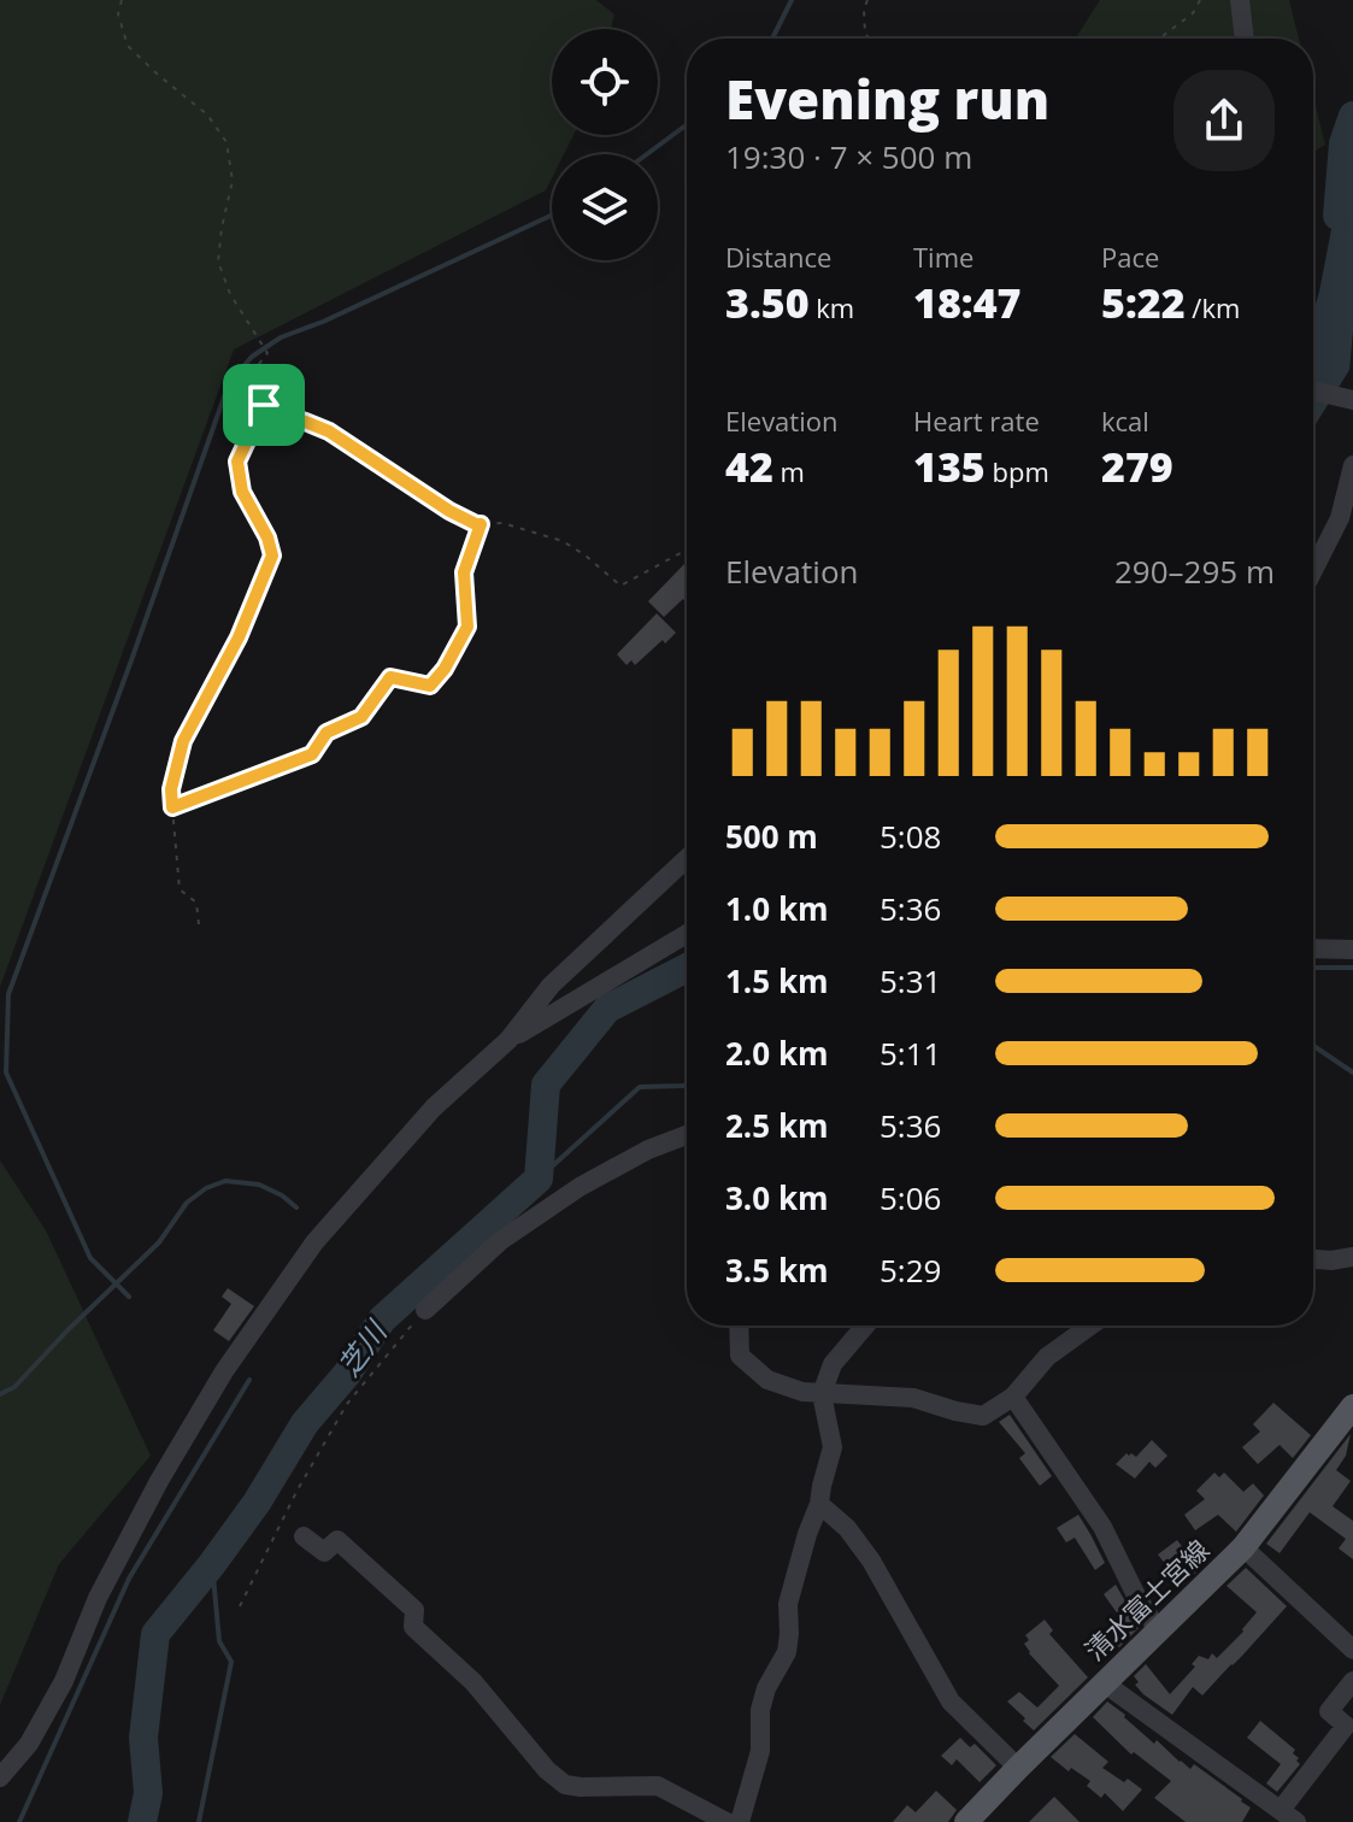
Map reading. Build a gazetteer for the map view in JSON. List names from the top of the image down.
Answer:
{
  "streets": {
    "main road": ["清水富士宮線"]
  },
  "water": ["芝川"],
  "page": {
    "heading": ["Evening run", "19:30 · 7 × 500 m"],
    "stats": [
      ["Distance", "3.50 km"],
      ["Time", "18:47"],
      ["Pace", "5:22 /km"],
      ["Elevation", "42 m"],
      ["Heart rate", "135 bpm"],
      ["kcal", "279"]
    ],
    "chart": ["Elevation", "290–295 m"],
    "list": [
      {
        "name": "500 m",
        "note": "5:08"
      },
      {
        "name": "1.0 km",
        "note": "5:36"
      },
      {
        "name": "1.5 km",
        "note": "5:31"
      },
      {
        "name": "2.0 km",
        "note": "5:11"
      },
      {
        "name": "2.5 km",
        "note": "5:36"
      },
      {
        "name": "3.0 km",
        "note": "5:06"
      },
      {
        "name": "3.5 km",
        "note": "5:29"
      }
    ]
  }
}
